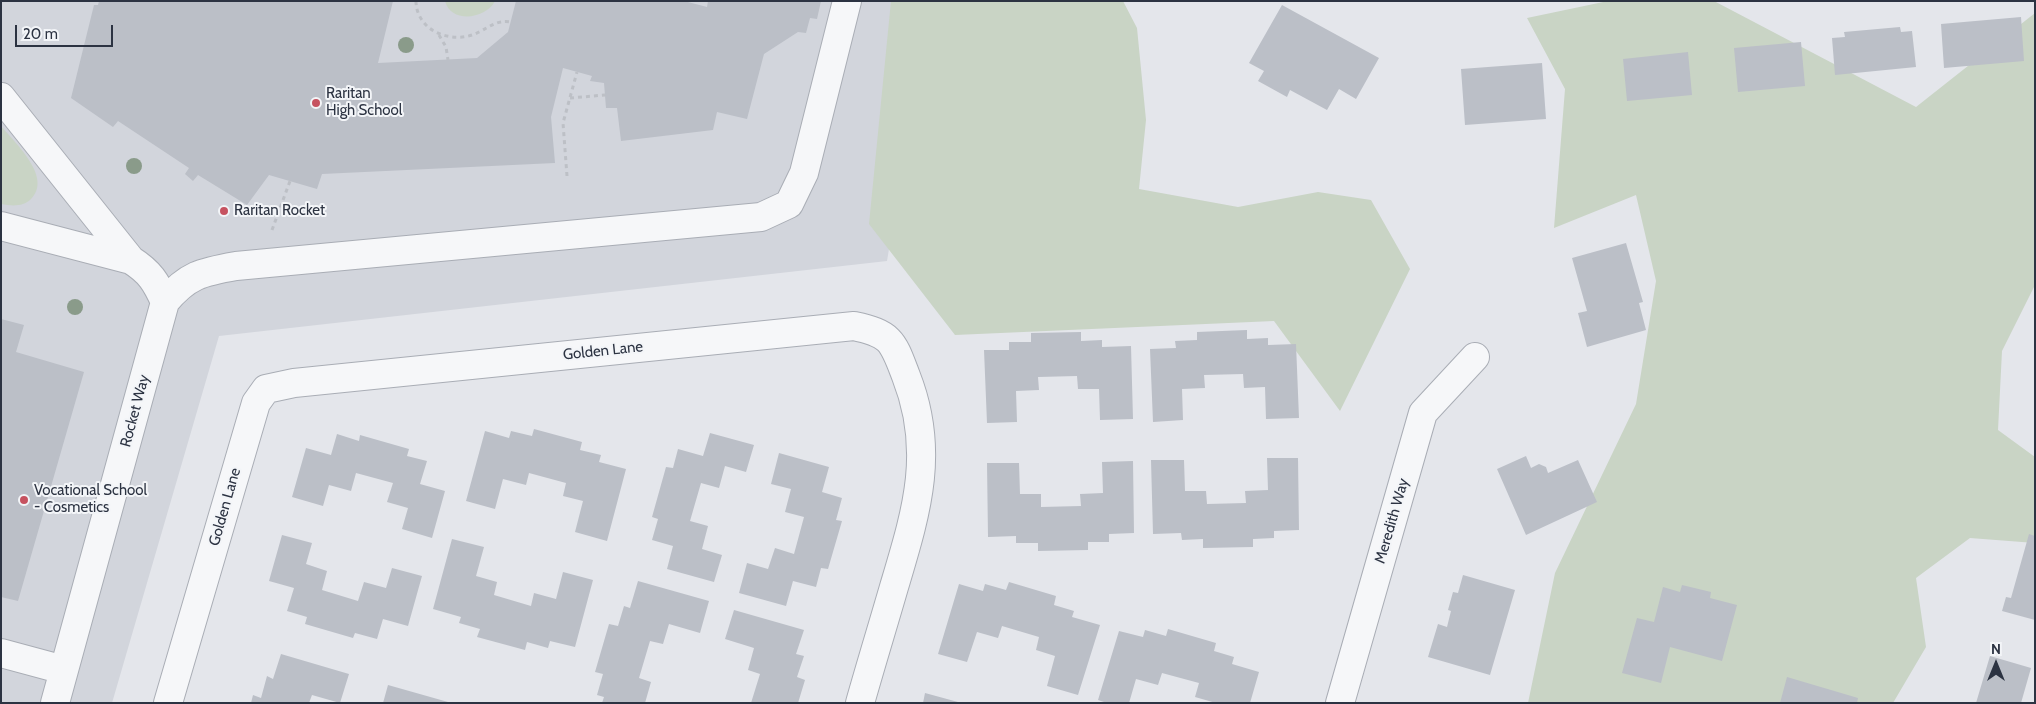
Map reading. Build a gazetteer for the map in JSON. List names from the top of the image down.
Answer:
{
  "streets": {
    "street": ["Golden Lane", "Rocket Way", "Meredith Way"]
  },
  "places": ["Raritan High School", "Raritan Rocket", "Vocational School - Cosmetics"],
  "scale_bar": "20 m",
  "north": "top"
}
